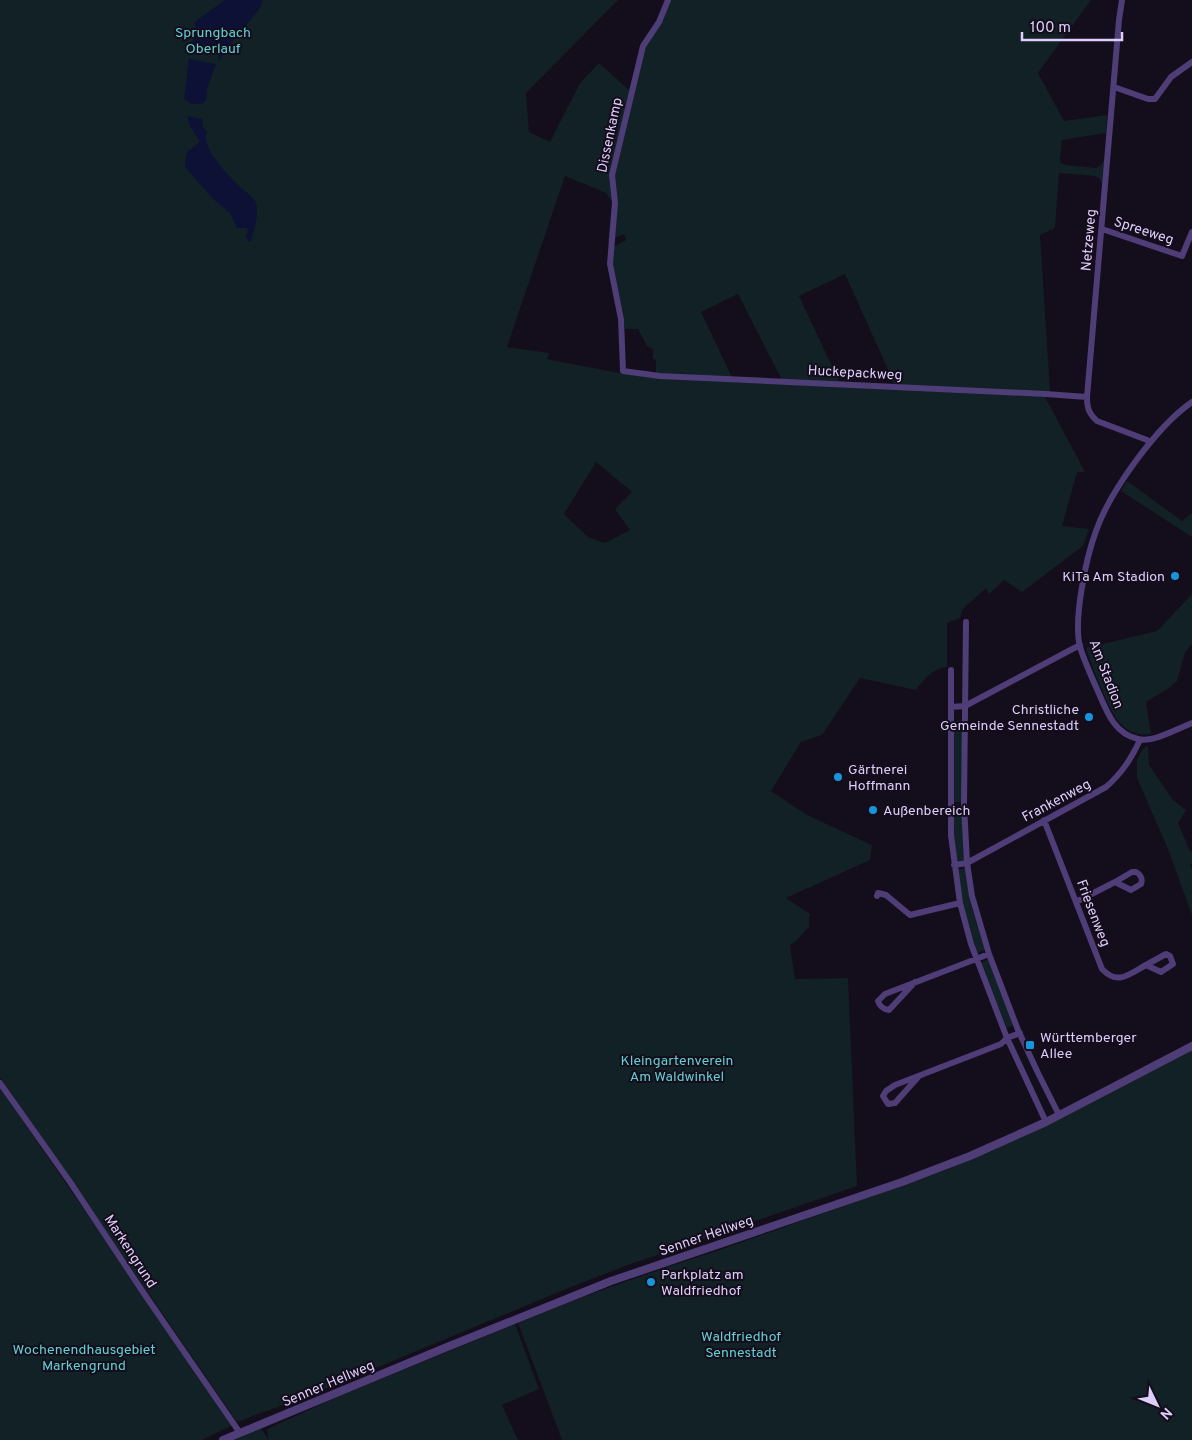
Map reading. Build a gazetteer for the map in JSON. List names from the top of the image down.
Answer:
{
  "streets": {
    "street": [
      "Dissenkamp",
      "Spreeweg",
      "Netzeweg",
      "Huckepackweg",
      "Am Stadion",
      "Frankenweg",
      "Friesenweg",
      "Senner Hellweg",
      "Markengrund"
    ]
  },
  "crossings": [
    ["Dissenkamp", "Huckepackweg"],
    ["Spreeweg", "Netzeweg"],
    ["Netzeweg", "Huckepackweg"],
    ["Netzeweg", "Am Stadion"],
    ["Am Stadion", "Frankenweg"],
    ["Frankenweg", "Friesenweg"],
    ["Senner Hellweg", "Markengrund"]
  ],
  "parks": [
    "Sprungbach Oberlauf",
    "Kleingartenverein Am Waldwinkel",
    "Waldfriedhof Sennestadt",
    "Wochenendhausgebiet Markengrund"
  ],
  "places": {
    "other": [
      "KiTa Am Stadion",
      "Christliche Gemeinde Sennestadt",
      "Gärtnerei Hoffmann",
      "Außenbereich",
      "Parkplatz am Waldfriedhof"
    ],
    "transit": ["Württemberger Allee"]
  },
  "scale_bar": "100 m",
  "north": "bottom right"
}
